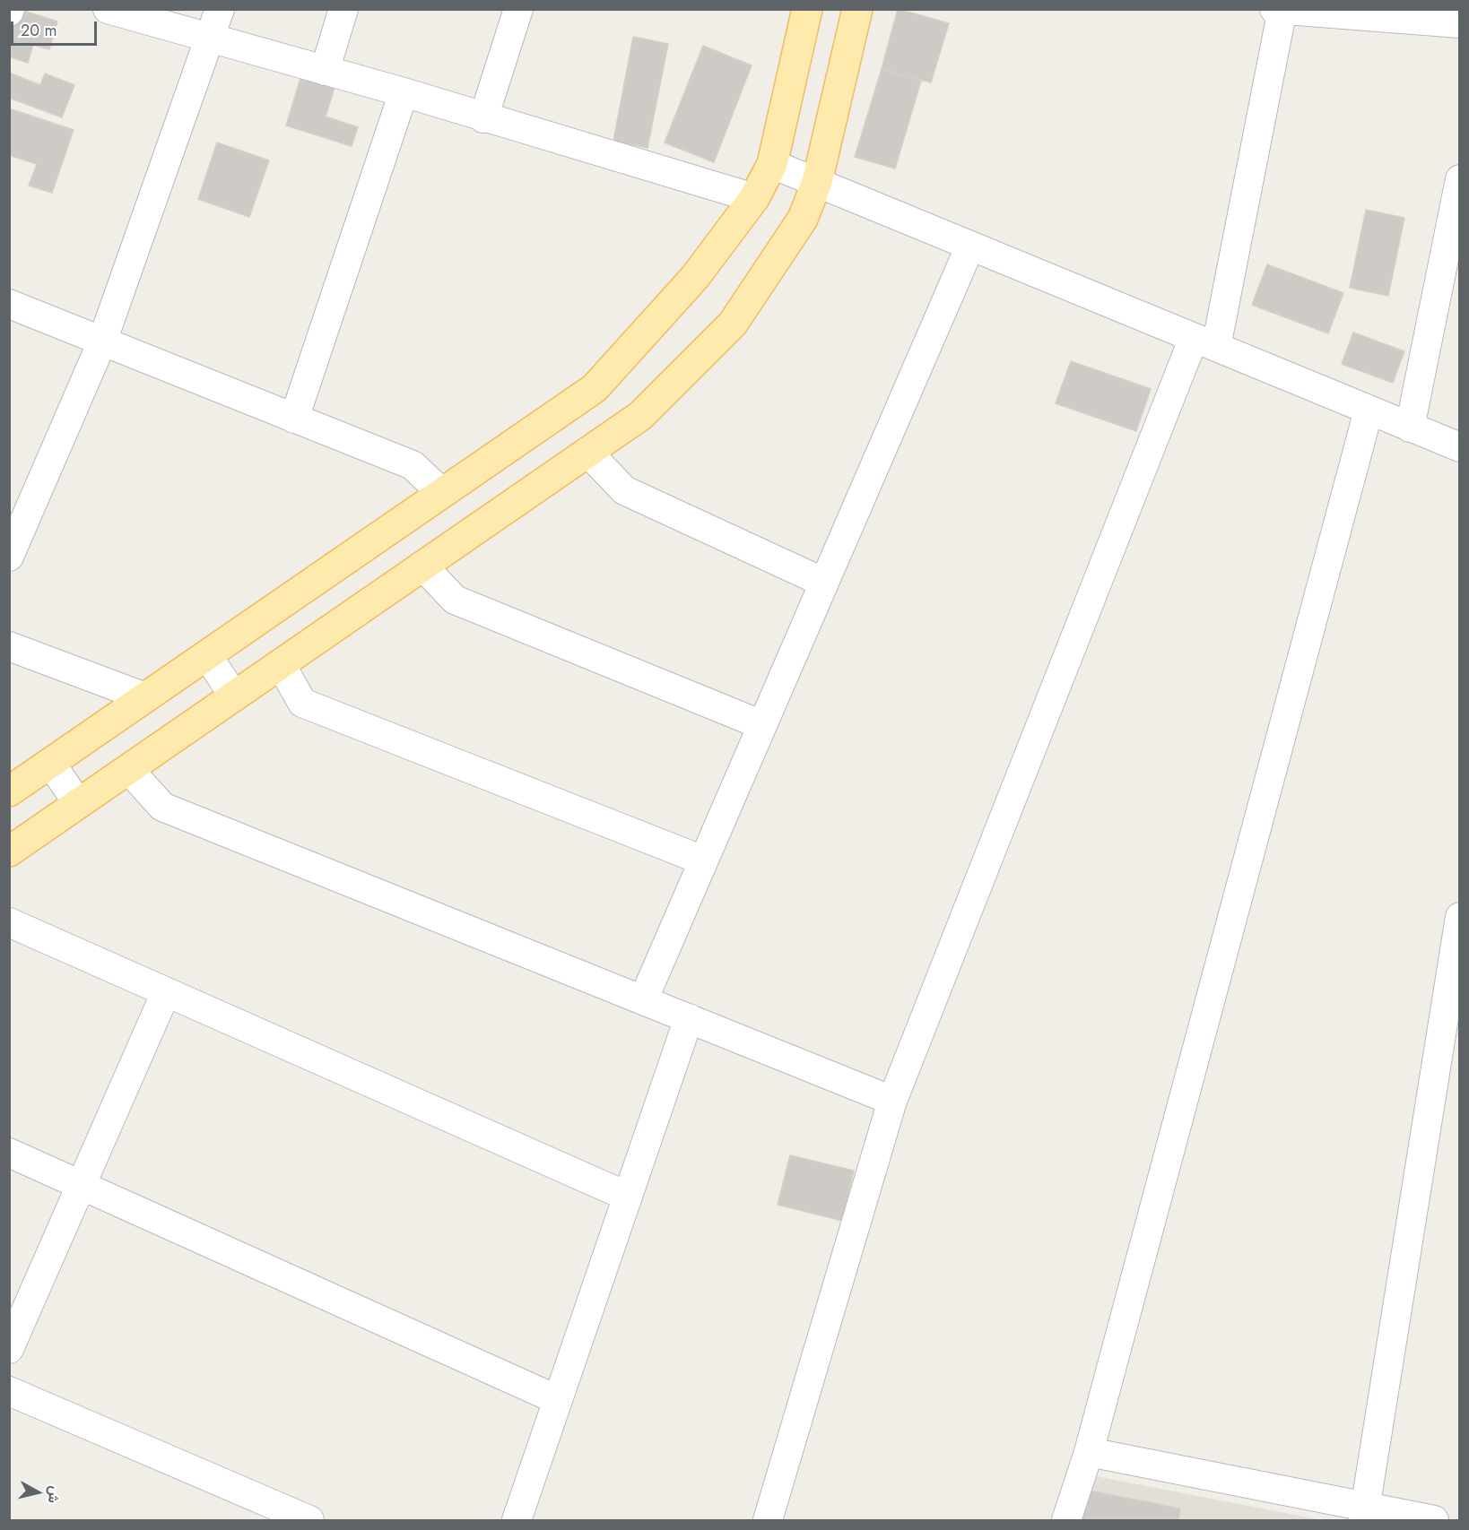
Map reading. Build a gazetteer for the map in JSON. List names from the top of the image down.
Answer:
{
  "scale_bar": "20 m",
  "north": "right"
}
